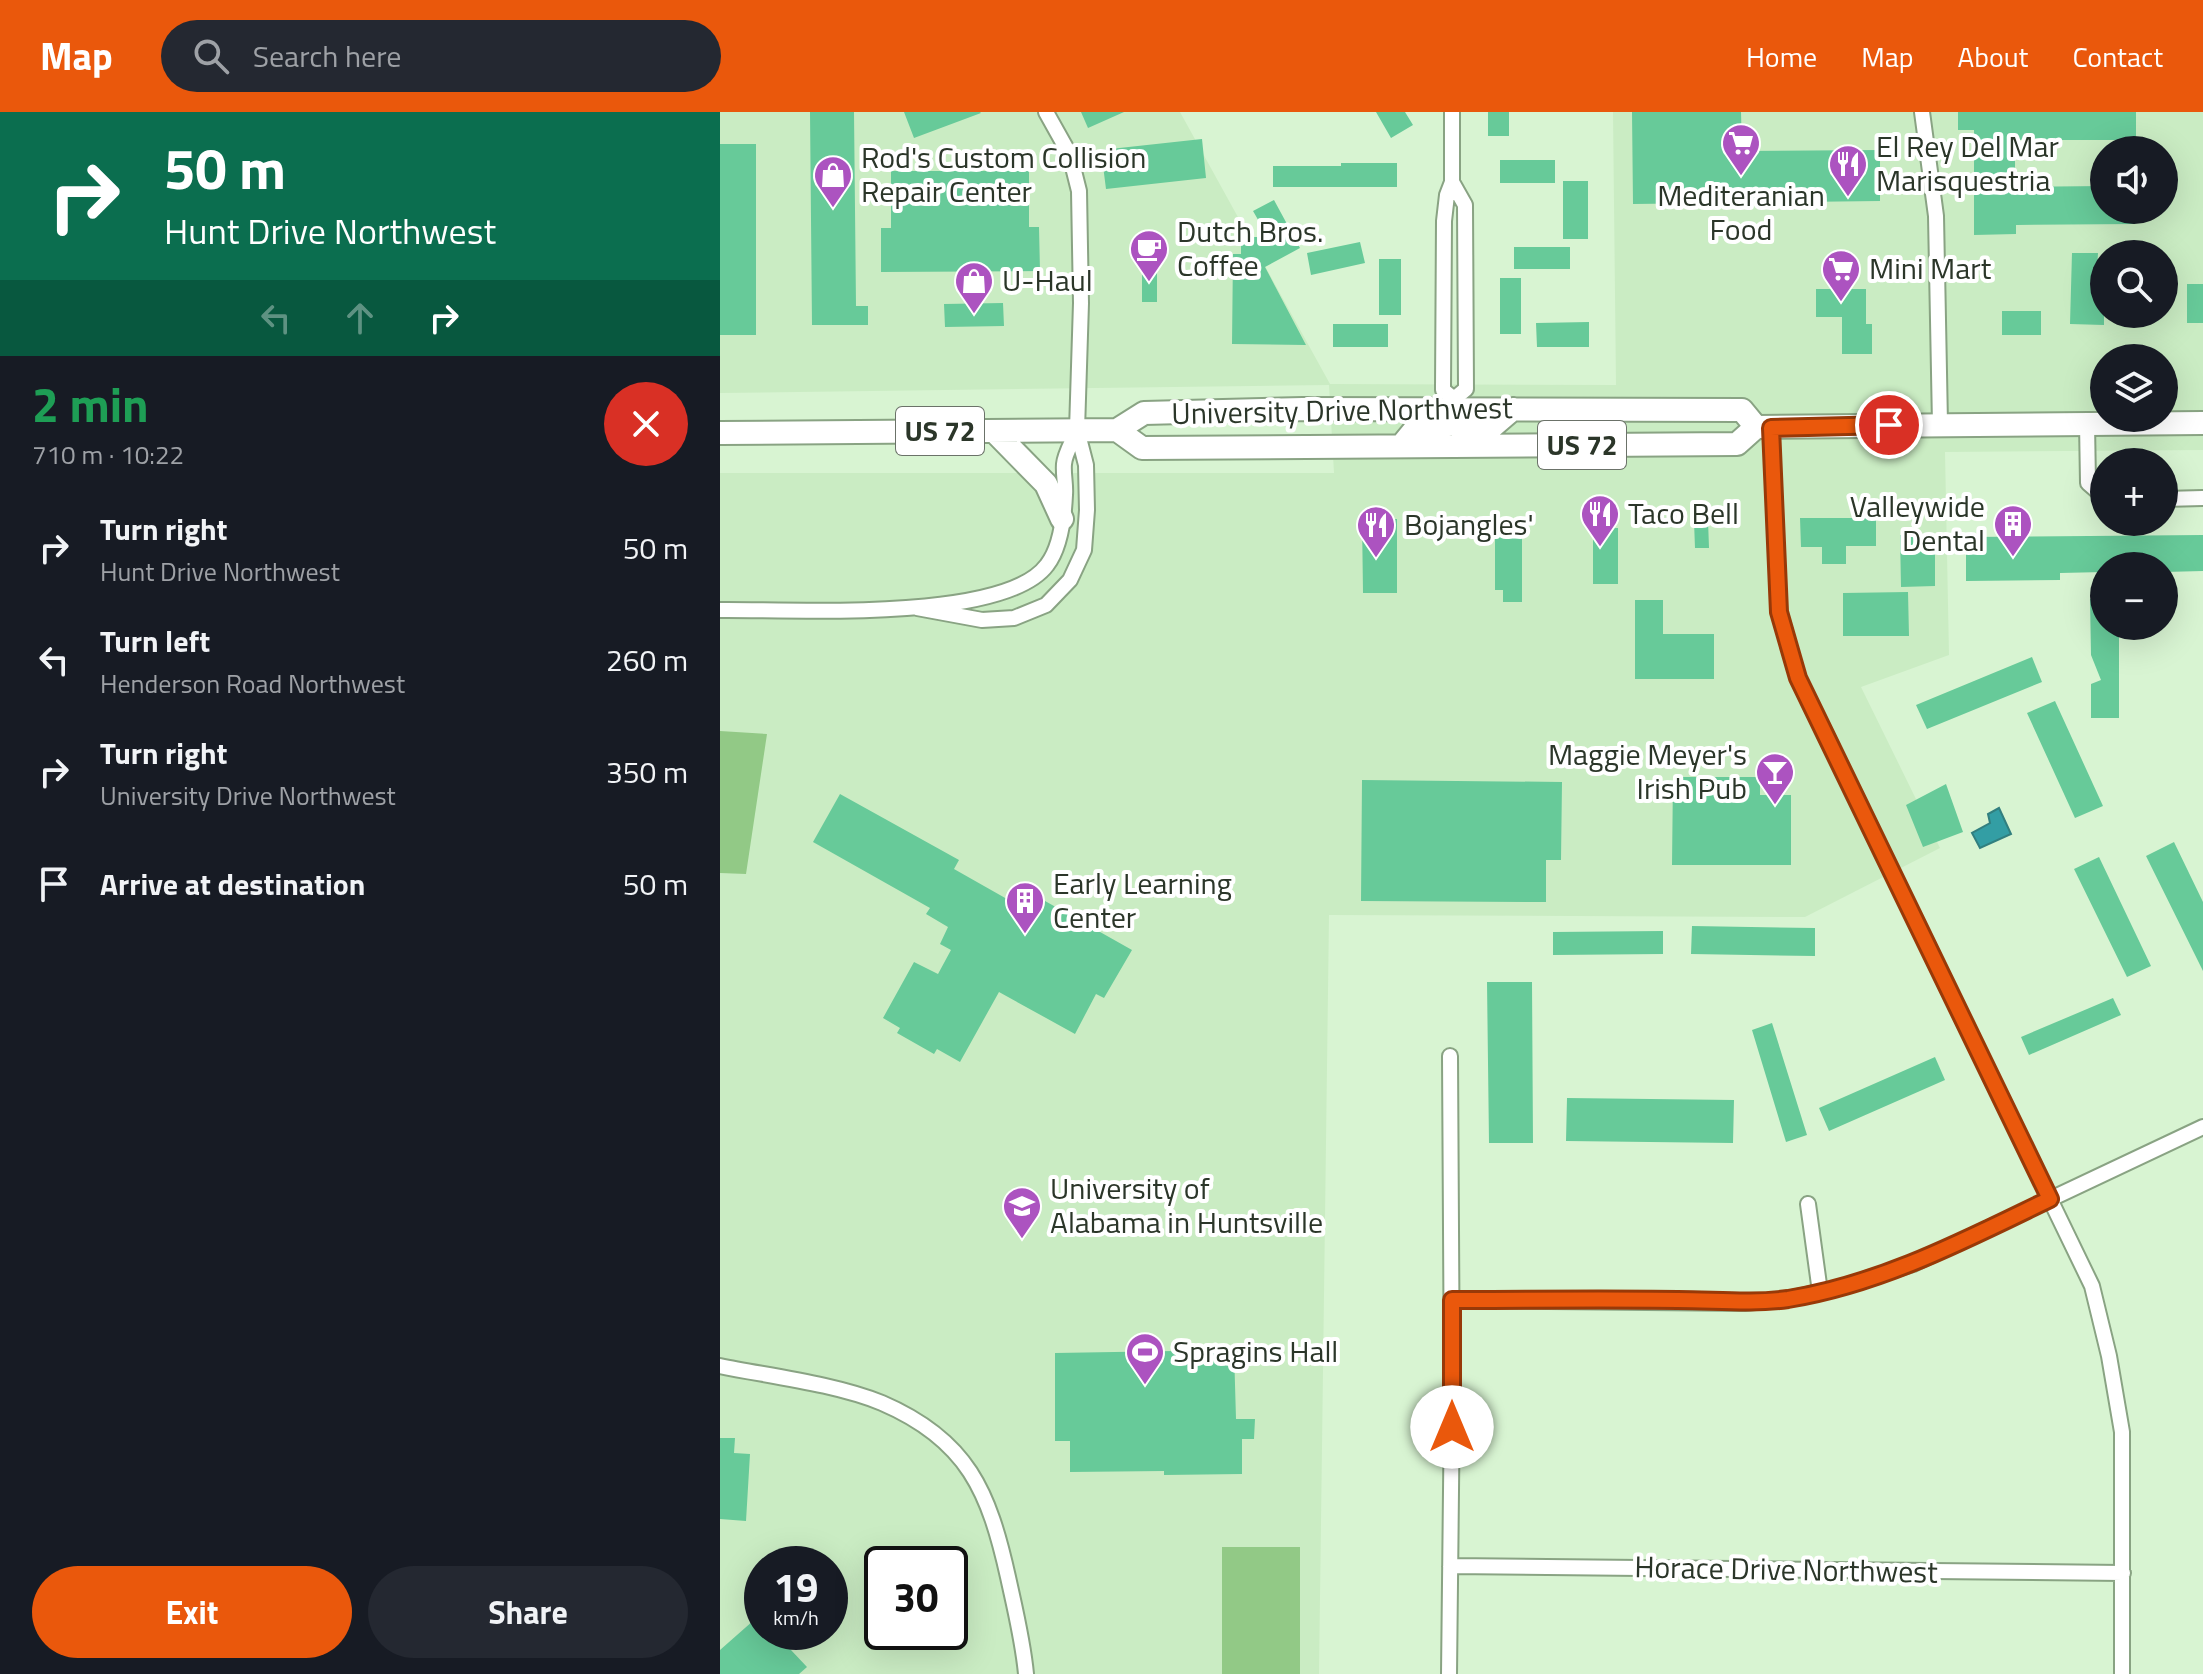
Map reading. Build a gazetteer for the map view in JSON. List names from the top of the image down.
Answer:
{
  "streets": {
    "highway": ["University Drive Northwest", "US 72"],
    "street": ["Horace Drive Northwest"]
  },
  "places": {
    "supermarket": ["Mediteranian Food", "Mini Mart"],
    "restaurant": ["El Rey Del Mar Marisquestria", "Taco Bell", "Bojangles'"],
    "shop": ["Rod's Custom Collision Repair Center", "U-Haul"],
    "cafe": ["Dutch Bros. Coffee"],
    "building": ["Valleywide Dental", "Early Learning Center"],
    "bar": ["Maggie Meyer's Irish Pub"],
    "school or university": ["University of Alabama in Huntsville"],
    "sports": ["Spragins Hall"]
  },
  "page": {
    "header": "Map",
    "search": "Search here",
    "nav": [
      "Home",
      "Map",
      "About",
      "Contact"
    ],
    "turn": ["50 m", "Hunt Drive Northwest"],
    "map_buttons": ["+", "−"],
    "heading": ["2 min", "710 m · 10:22"],
    "list": [
      {
        "name": "Turn right",
        "note": "Hunt Drive Northwest",
        "value": "50 m"
      },
      {
        "name": "Turn left",
        "note": "Henderson Road Northwest",
        "value": "260 m"
      },
      {
        "name": "Turn right",
        "note": "University Drive Northwest",
        "value": "350 m"
      },
      {
        "name": "Arrive at destination",
        "value": "50 m"
      }
    ],
    "speed": "19 km/h",
    "limit": "30",
    "buttons": ["Exit", "Share"]
  }
}
